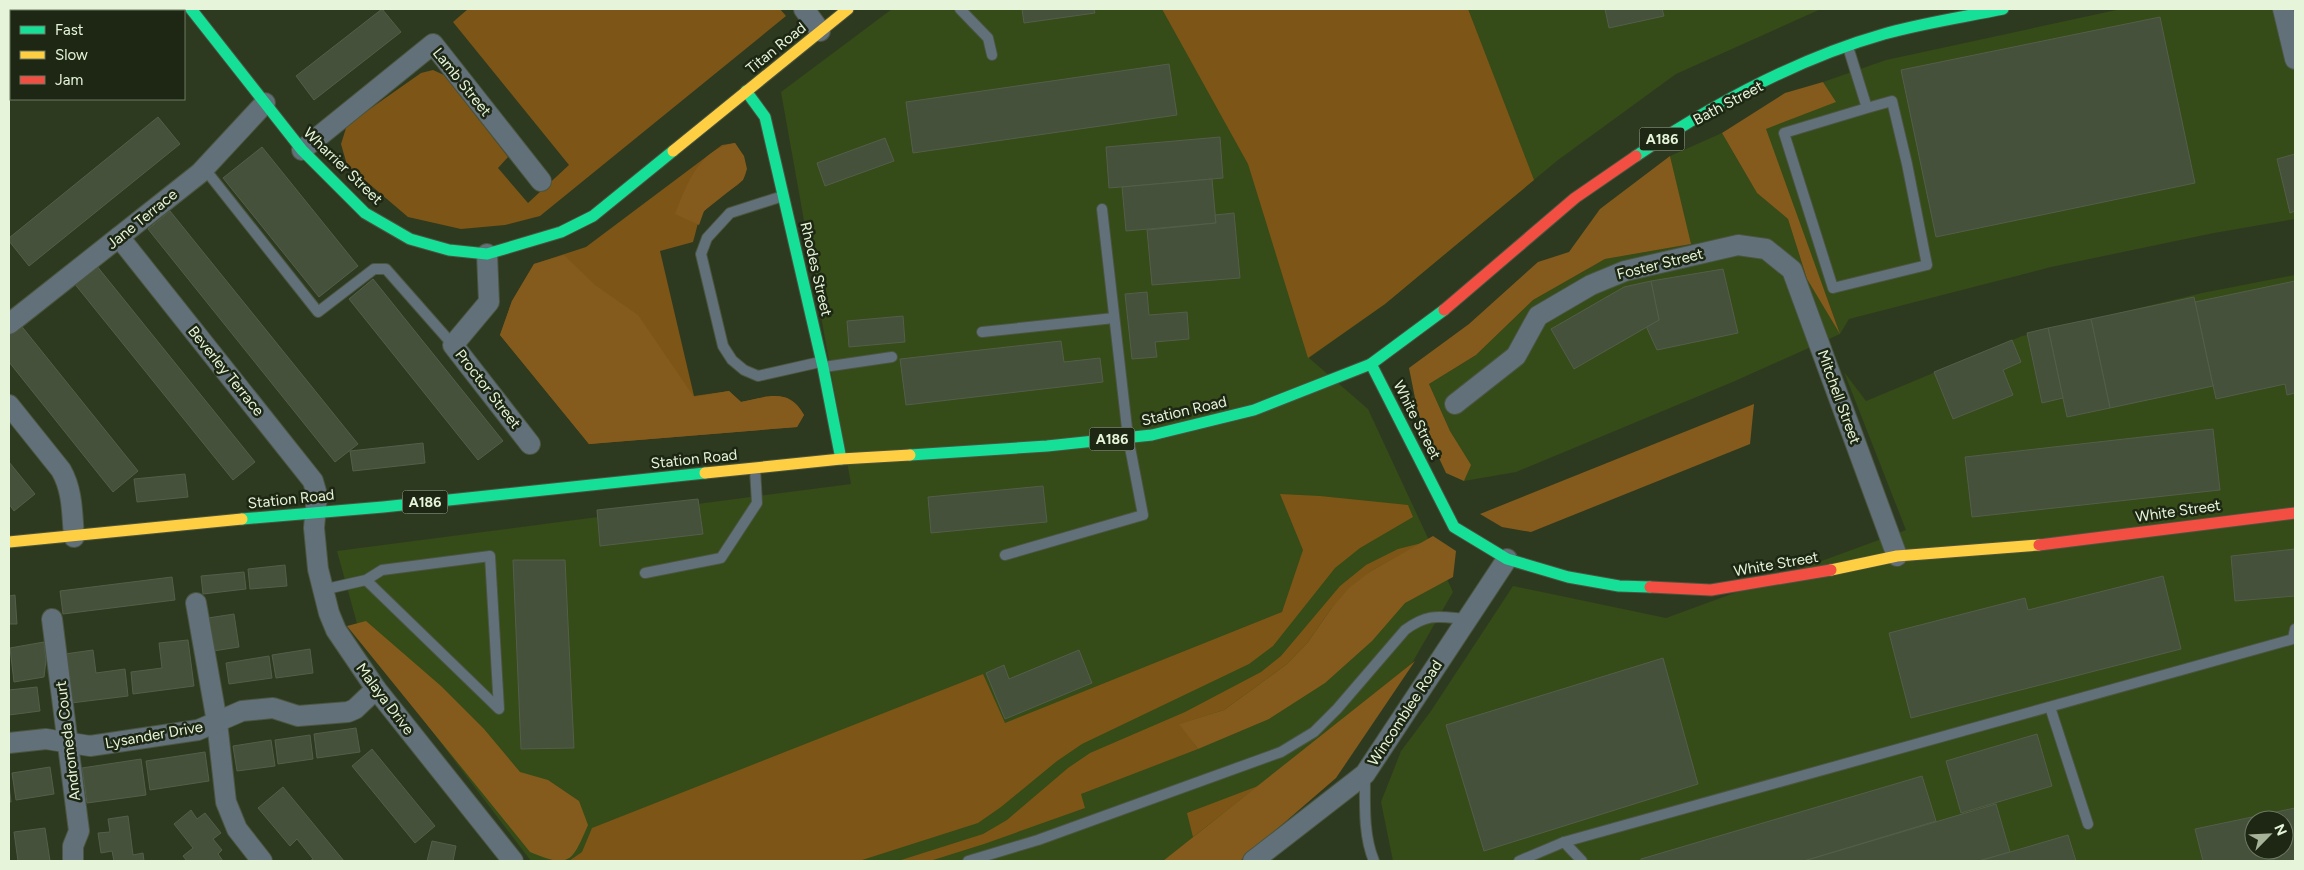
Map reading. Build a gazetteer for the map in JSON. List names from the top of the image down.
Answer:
{
  "streets": {
    "street": [
      "Titan Road",
      "Lamb Street",
      "Bath Street",
      "A186",
      "Wharrier Street",
      "Jane Terrace",
      "Foster Street",
      "Rhodes Street",
      "Beverley Terrace",
      "Proctor Street",
      "Mitchell Street",
      "Station Road",
      "White Street",
      "Malaya Drive",
      "Wincomblee Road",
      "Lysander Drive",
      "Andromeda Court"
    ]
  },
  "crossings": [
    ["Titan Road", "Wharrier Street"],
    ["Titan Road", "Rhodes Street"],
    ["Lamb Street", "Wharrier Street"],
    ["Bath Street", "Station Road"],
    ["Bath Street", "White Street"],
    ["Wharrier Street", "Jane Terrace"],
    ["Wharrier Street", "Rhodes Street"],
    ["Wharrier Street", "Proctor Street"],
    ["Jane Terrace", "Beverley Terrace"],
    ["Foster Street", "Mitchell Street"],
    ["Rhodes Street", "Station Road"],
    ["Beverley Terrace", "Station Road"],
    ["Beverley Terrace", "Malaya Drive"],
    ["Mitchell Street", "White Street"],
    ["Station Road", "White Street"],
    ["Station Road", "Malaya Drive"],
    ["White Street", "Wincomblee Road"],
    ["Malaya Drive", "Lysander Drive"],
    ["Lysander Drive", "Andromeda Court"]
  ],
  "legend": ["Fast", "Slow", "Jam"],
  "north": "top right"
}
